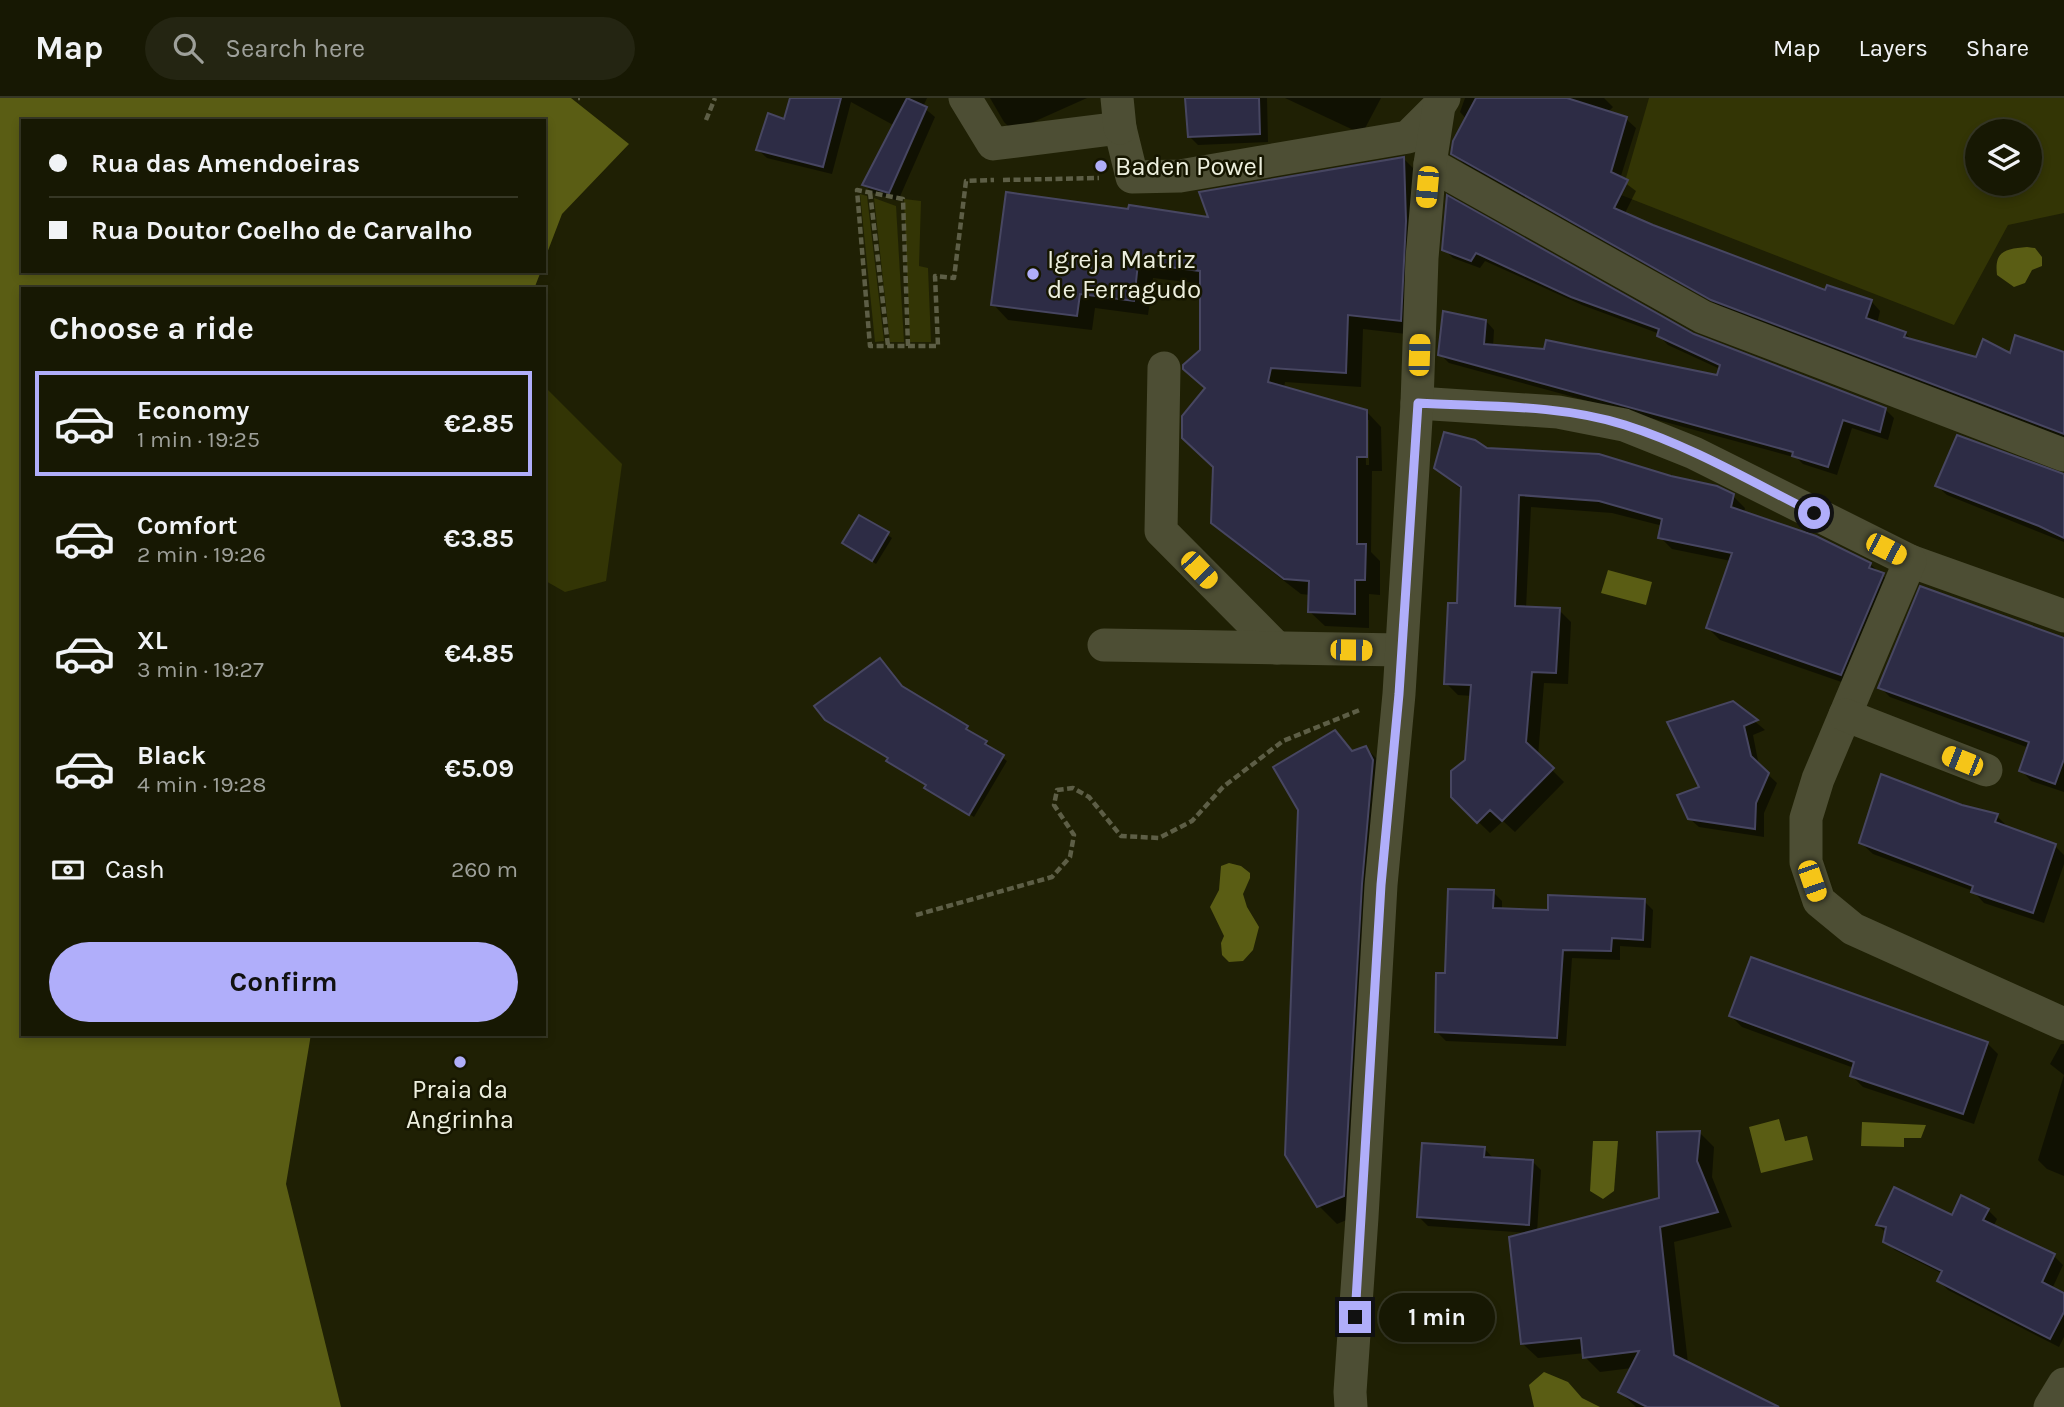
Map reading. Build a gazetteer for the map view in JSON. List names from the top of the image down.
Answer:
{
  "places": ["Baden Powel", "Igreja Matriz de Ferragudo", "Praia da Angrinha"],
  "page": {
    "header": "Map",
    "search": "Search here",
    "nav": ["Map", "Layers", "Share"],
    "banner": ["Rua das Amendoeiras", "Rua Doutor Coelho de Carvalho"],
    "heading": "Choose a ride",
    "list": [
      {
        "name": "Economy",
        "note": "1 min · 19:25",
        "value": "€2.85"
      },
      {
        "name": "Comfort",
        "note": "2 min · 19:26",
        "value": "€3.85"
      },
      {
        "name": "XL",
        "note": "3 min · 19:27",
        "value": "€4.85"
      },
      {
        "name": "Black",
        "note": "4 min · 19:28",
        "value": "€5.09"
      }
    ],
    "pay": ["Cash", "260 m"],
    "buttons": "Confirm",
    "bubble": "1 min"
  }
}
